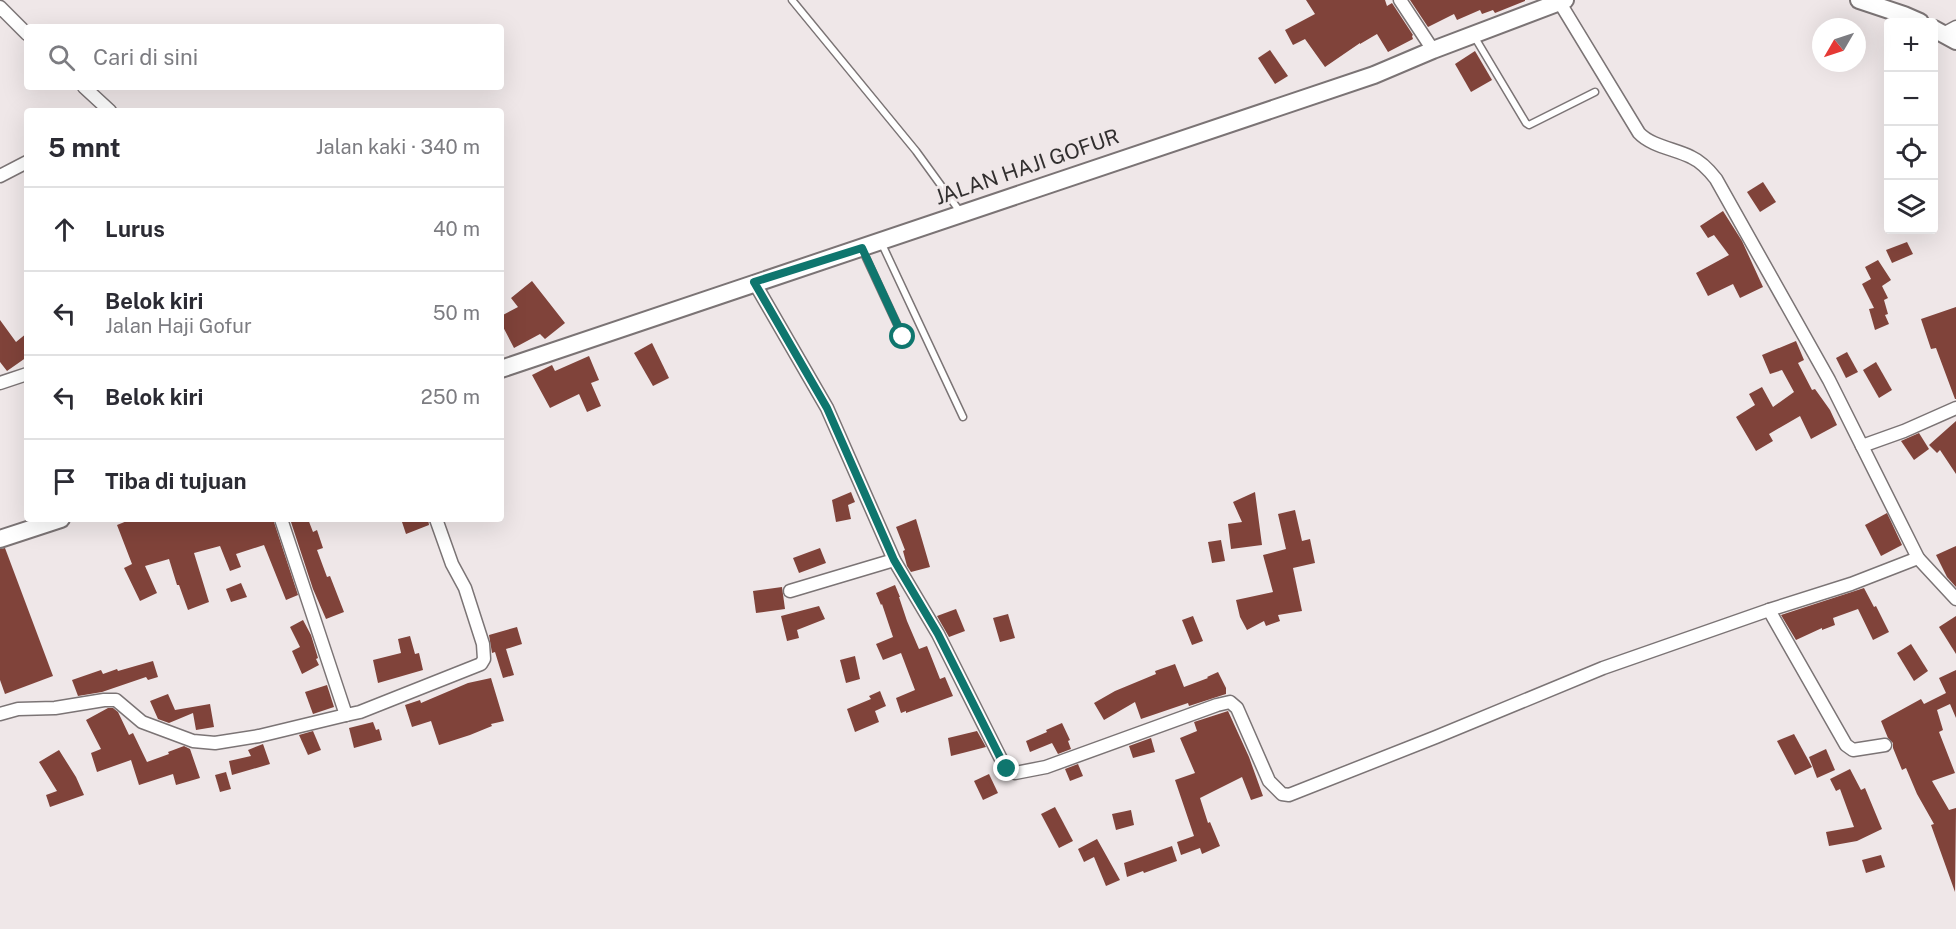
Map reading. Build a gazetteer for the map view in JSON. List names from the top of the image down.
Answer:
{
  "streets": {
    "street": ["JALAN HAJI GOFUR"]
  },
  "north": "bottom left",
  "page": {
    "map_buttons": ["+", "−"],
    "search": "Cari di sini",
    "heading": ["5 mnt", "Jalan kaki · 340 m"],
    "list": [
      ["Lurus", "40 m"],
      ["Belok kiri", "Jalan Haji Gofur", "50 m"],
      ["Belok kiri", "250 m"],
      "Tiba di tujuan"
    ]
  }
}
